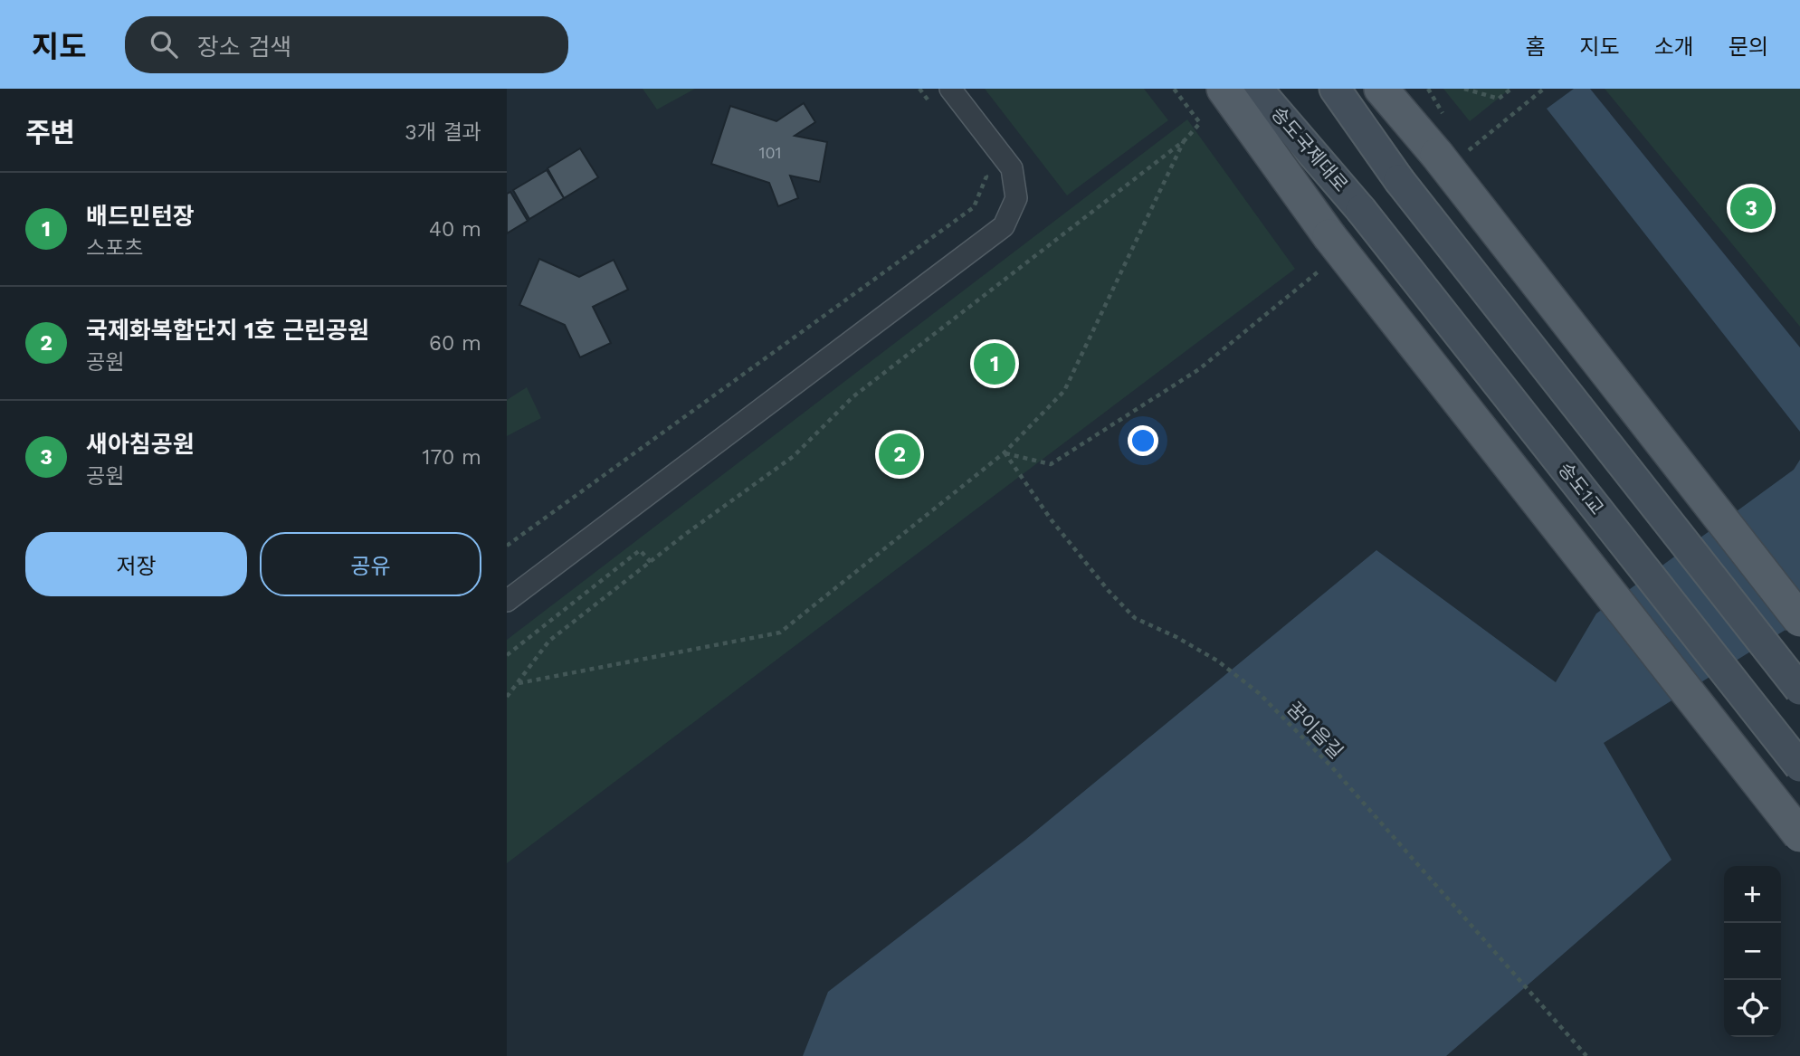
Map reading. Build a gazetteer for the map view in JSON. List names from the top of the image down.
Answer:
{
  "streets": {
    "main road": ["송도국제대로", "송도1교"],
    "path": ["꿈이음길"]
  },
  "crossings": [
    ["송도국제대로", "송도1교"]
  ],
  "house_numbers": ["101"],
  "page": {
    "header": "지도",
    "search": "장소 검색",
    "nav": [
      "홈",
      "지도",
      "소개",
      "문의"
    ],
    "heading": ["주변", "3개 결과"],
    "list": [
      {
        "mark": "1",
        "name": "배드민턴장",
        "note": "스포츠",
        "value": "40 m"
      },
      {
        "mark": "2",
        "name": "국제화복합단지 1호 근린공원",
        "note": "공원",
        "value": "60 m"
      },
      {
        "mark": "3",
        "name": "새아침공원",
        "note": "공원",
        "value": "170 m"
      }
    ],
    "pins": ["3", "1", "2"],
    "buttons": ["저장", "공유"],
    "map_buttons": ["+", "−"]
  }
}
